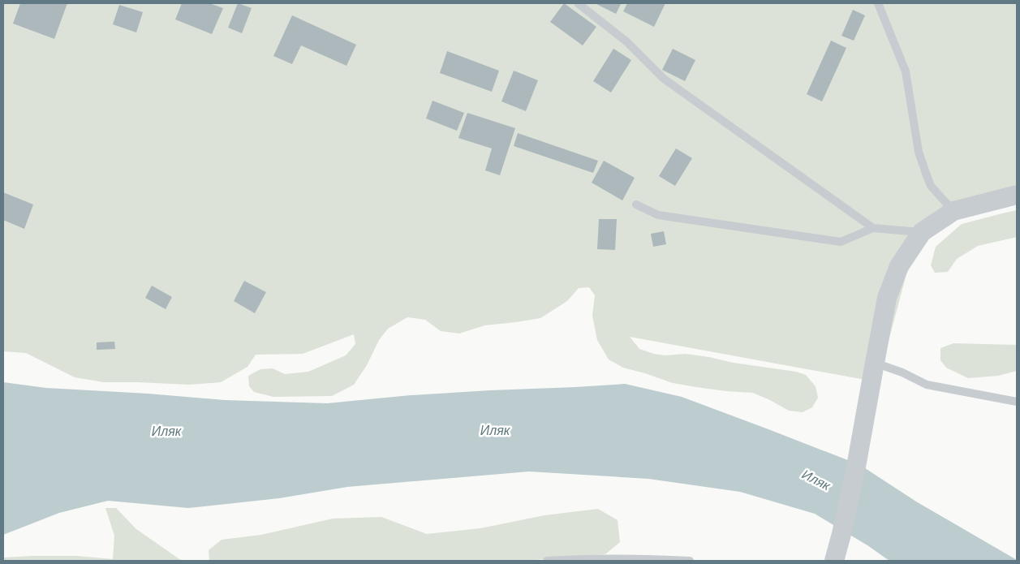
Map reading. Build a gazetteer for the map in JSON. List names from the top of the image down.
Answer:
{
  "water": ["Иляк"]
}
